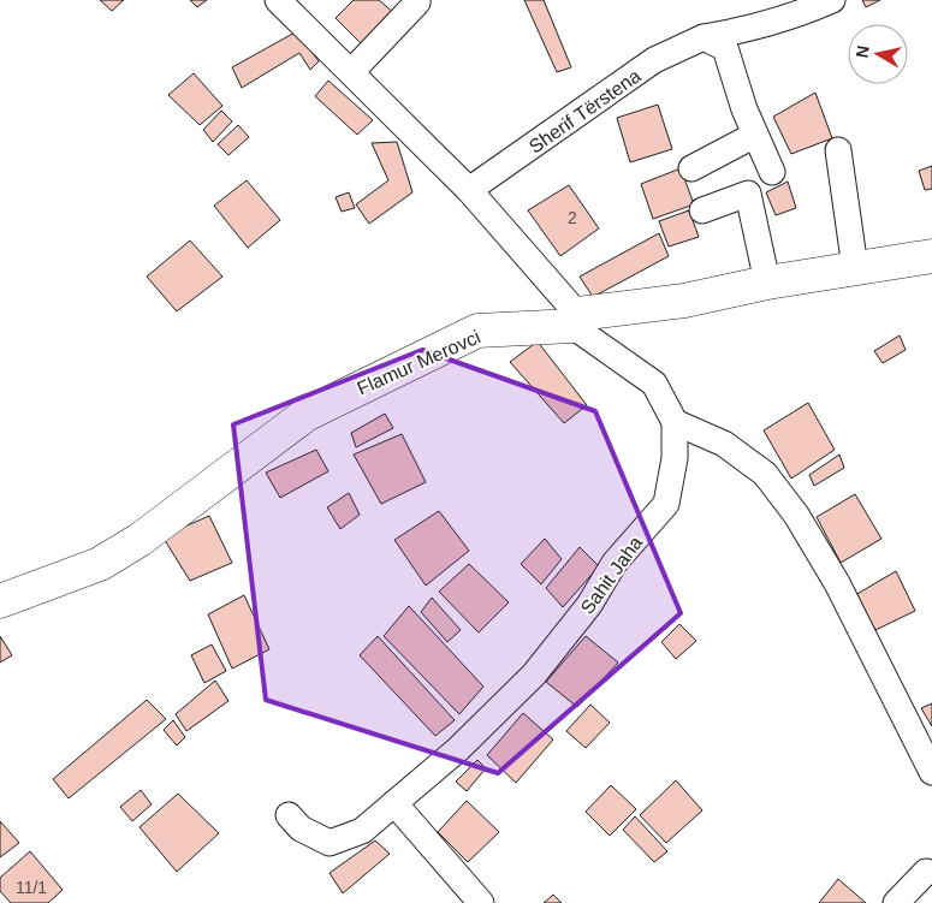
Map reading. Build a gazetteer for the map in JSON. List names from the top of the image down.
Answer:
{
  "streets": {
    "street": ["Sherif Tërstena", "Flamur Merovci", "Sahit Jaha"]
  },
  "crossings": [
    ["Flamur Merovci", "Sahit Jaha"]
  ],
  "house_numbers": ["2", "11/1"],
  "north": "left"
}
